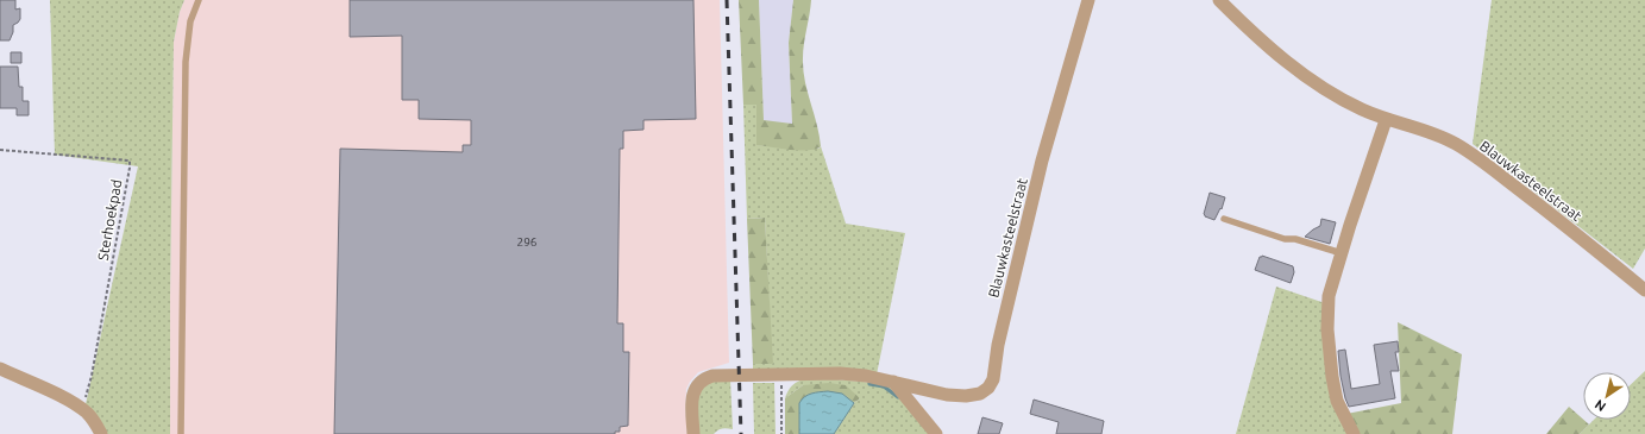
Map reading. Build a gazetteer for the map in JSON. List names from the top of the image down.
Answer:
{
  "streets": {
    "street": ["Blauwkasteelstraat"],
    "path": ["Sterhoekpad"]
  },
  "house_numbers": ["296"],
  "north": "bottom left"
}
